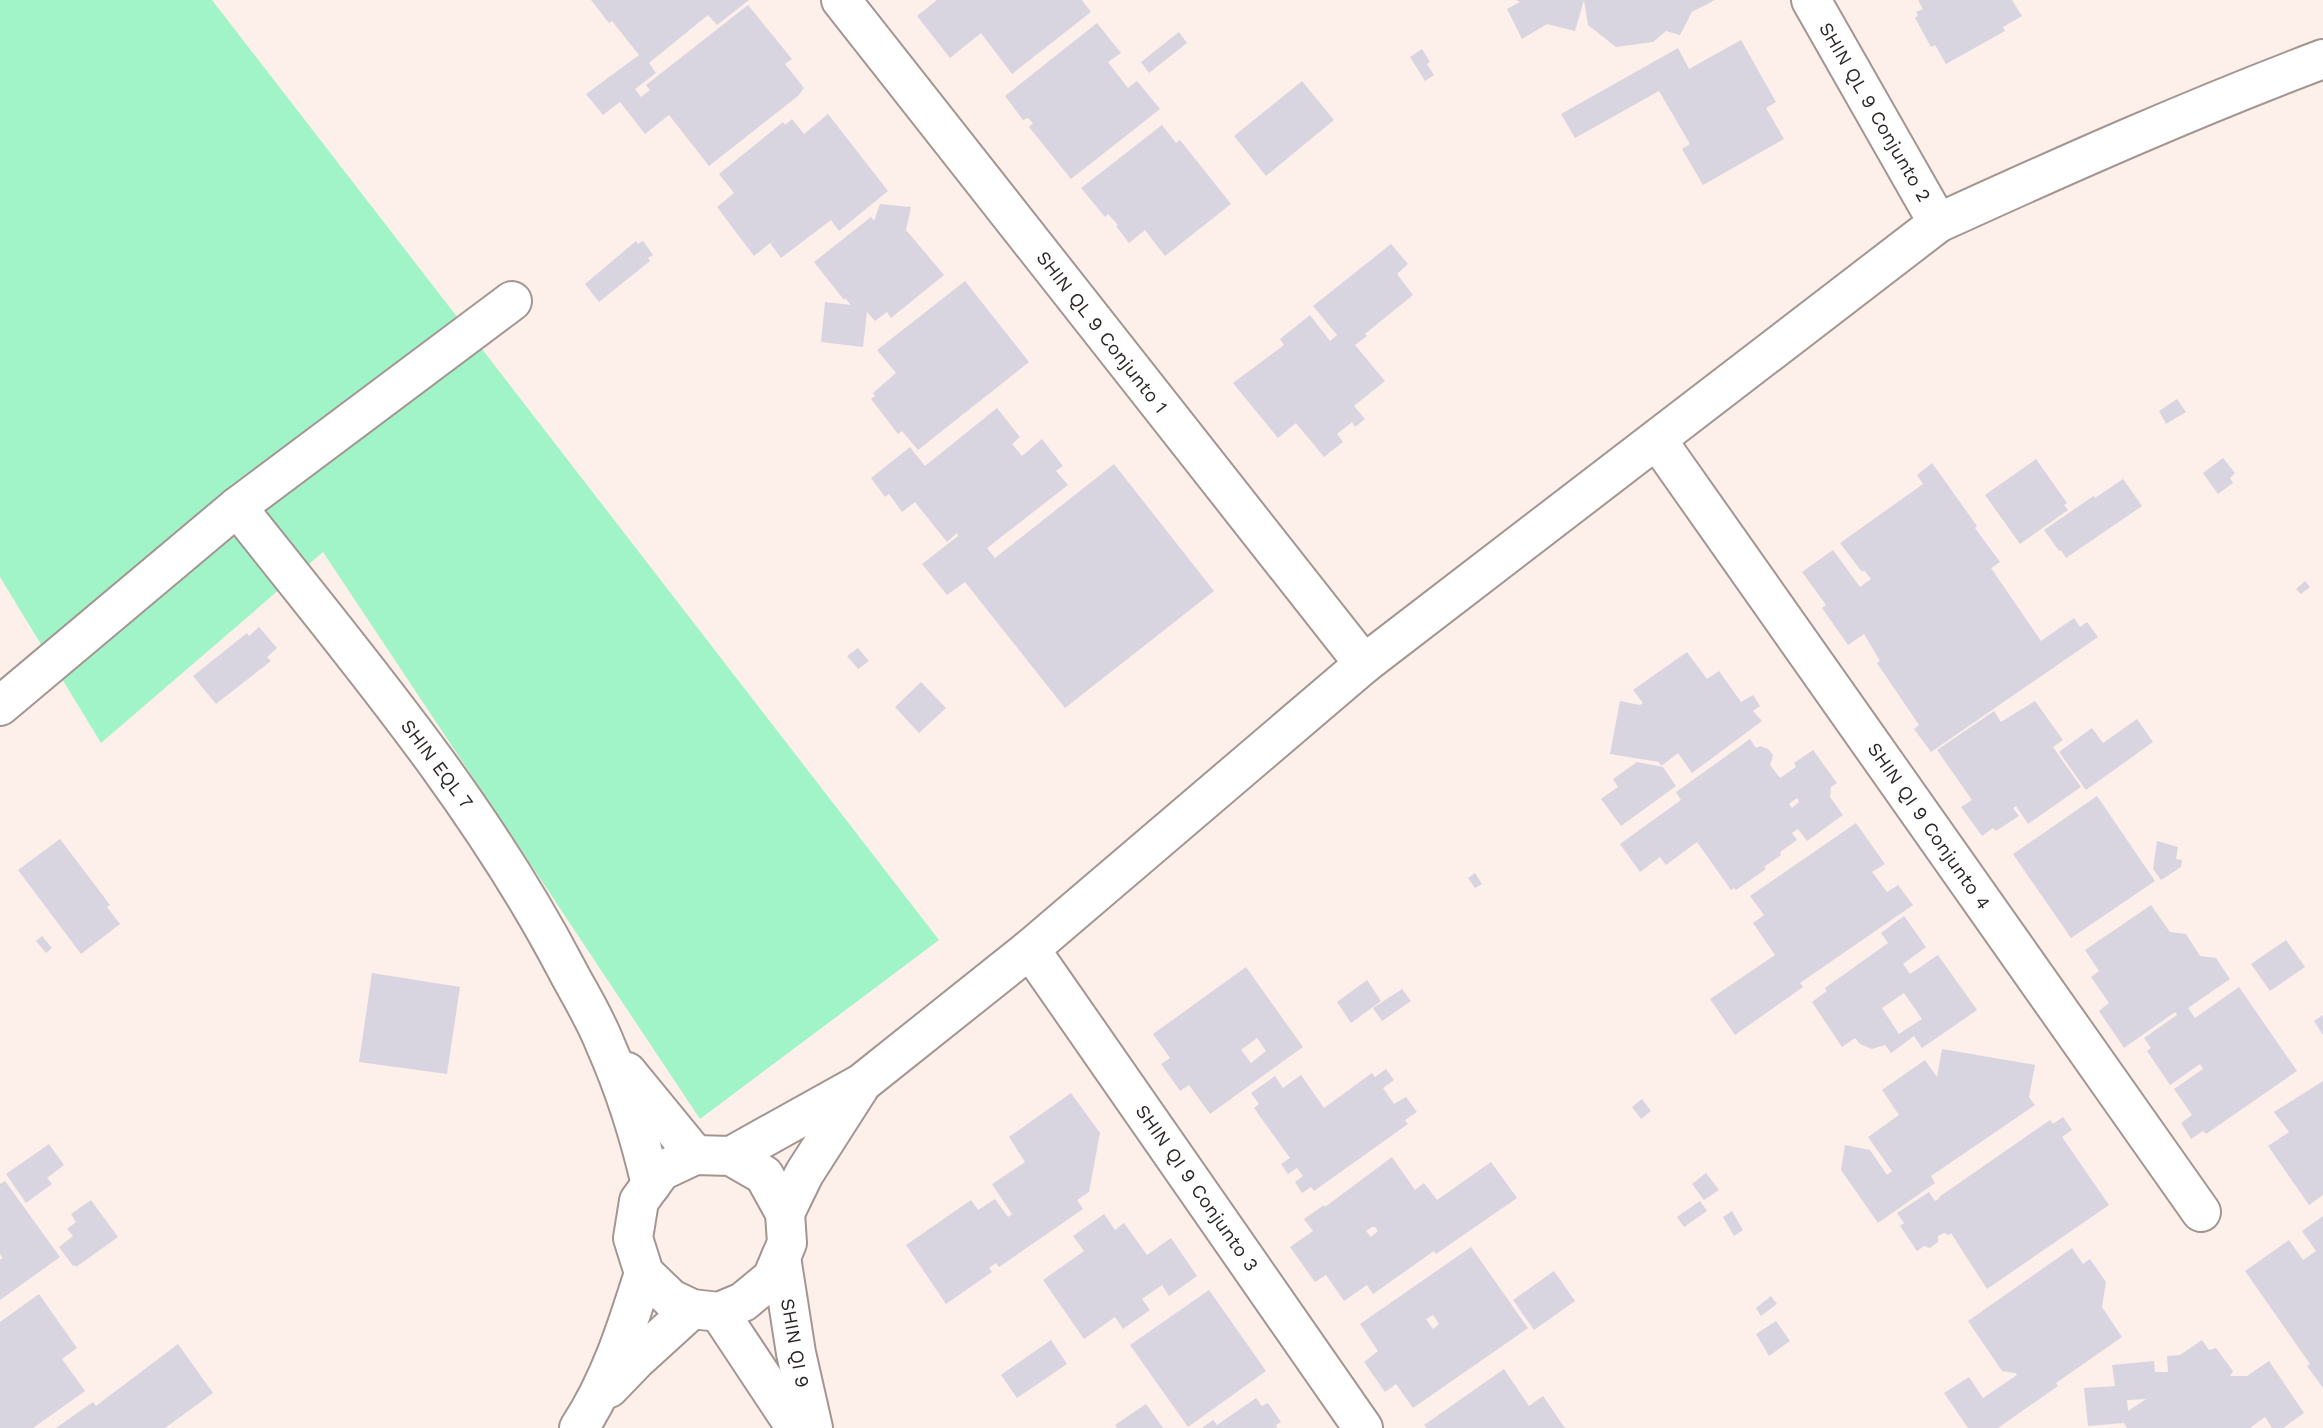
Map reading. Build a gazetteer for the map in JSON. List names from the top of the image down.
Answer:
{
  "streets": {
    "street": [
      "SHIN QL 9 Conjunto 2",
      "SHIN QL 9 Conjunto 1",
      "SHIN EQL 7",
      "SHIN QI 9 Conjunto 4",
      "SHIN QI 9 Conjunto 3",
      "SHIN QI 9"
    ]
  },
  "crossings": [
    ["SHIN EQL 7", "SHIN QI 9"]
  ]
}
